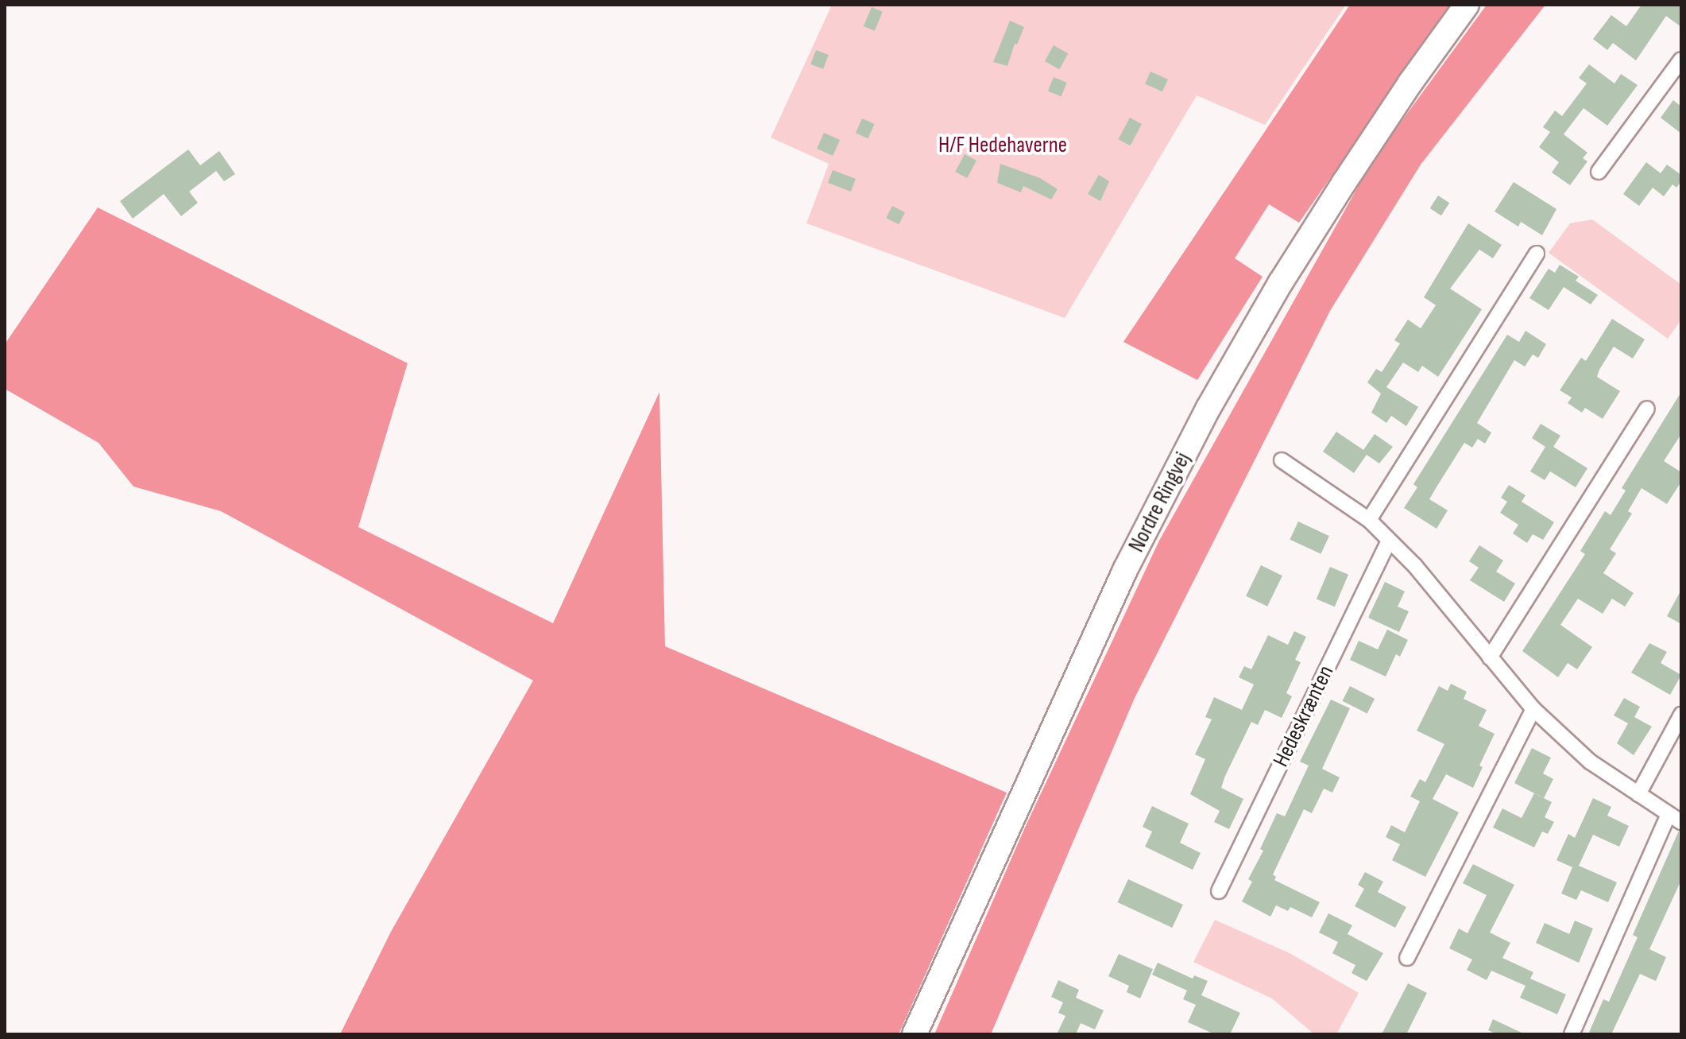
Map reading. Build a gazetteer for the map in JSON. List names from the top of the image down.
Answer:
{
  "streets": {
    "main road": ["Nordre Ringvej"],
    "street": ["Hedeskrænten"]
  },
  "parks": ["H/F Hedehaverne"]
}
